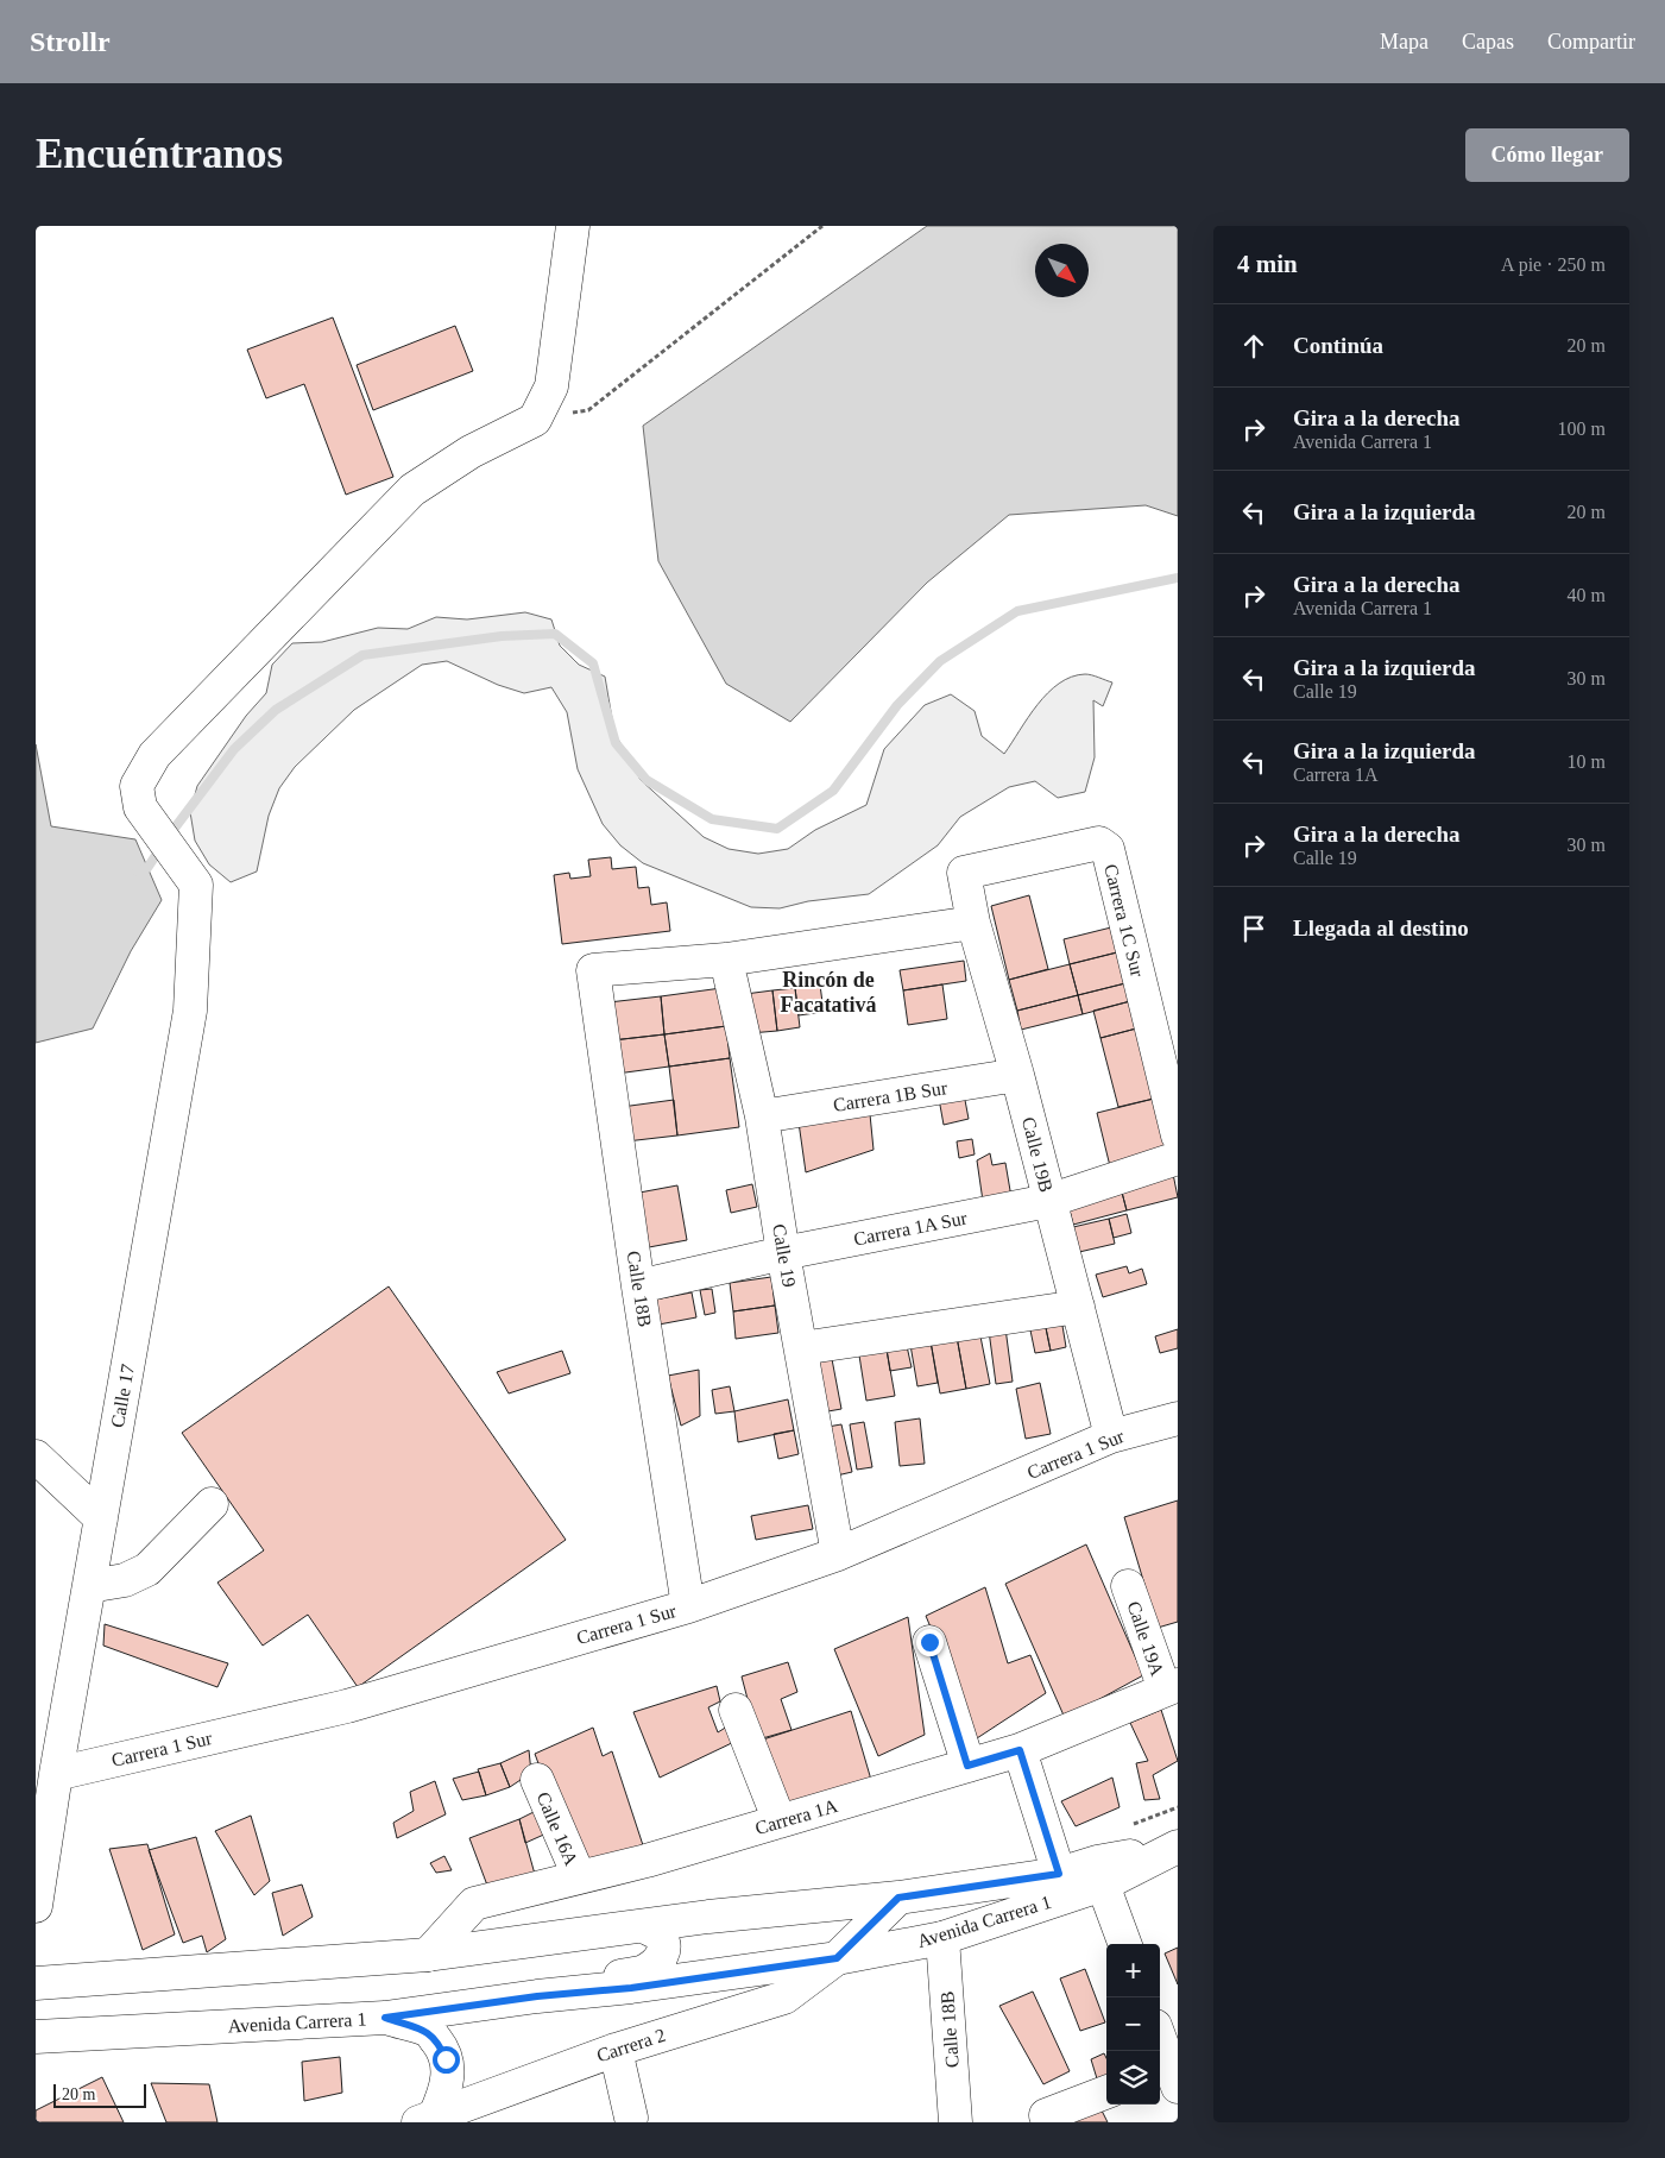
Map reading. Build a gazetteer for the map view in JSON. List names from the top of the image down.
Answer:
{
  "streets": {
    "street": [
      "Carrera 1C Sur",
      "Carrera 1B Sur",
      "Calle 19B",
      "Carrera 1A Sur",
      "Calle 19",
      "Calle 18B",
      "Calle 17",
      "Carrera 1 Sur",
      "Calle 19A",
      "Carrera 1A",
      "Calle 16A",
      "Avenida Carrera 1",
      "Carrera 2"
    ]
  },
  "crossings": [
    ["Carrera 1C Sur", "Calle 19B"],
    ["Carrera 1B Sur", "Calle 19B"],
    ["Carrera 1B Sur", "Calle 19"],
    ["Calle 19B", "Carrera 1A Sur"],
    ["Calle 19B", "Carrera 1 Sur"],
    ["Carrera 1A Sur", "Calle 19"],
    ["Carrera 1A Sur", "Calle 18B"],
    ["Calle 19", "Calle 18B"],
    ["Calle 19", "Carrera 1 Sur"],
    ["Calle 18B", "Carrera 1 Sur"],
    ["Calle 18B", "Avenida Carrera 1"],
    ["Calle 17", "Carrera 1 Sur"],
    ["Calle 19A", "Carrera 1A"],
    ["Carrera 1A", "Calle 16A"],
    ["Carrera 1A", "Avenida Carrera 1"],
    ["Avenida Carrera 1", "Carrera 2"]
  ],
  "districts": ["Rincón de Facatativá"],
  "scale_bar": "20 m",
  "north": "bottom right",
  "page": {
    "header": "Strollr",
    "nav": ["Mapa", "Capas", "Compartir"],
    "buttons": "Cómo llegar",
    "title": "Encuéntranos",
    "heading": ["4 min", "A pie · 250 m"],
    "list": [
      ["Continúa", "20 m"],
      ["Gira a la derecha", "Avenida Carrera 1", "100 m"],
      ["Gira a la izquierda", "20 m"],
      ["Gira a la derecha", "Avenida Carrera 1", "40 m"],
      ["Gira a la izquierda", "Calle 19", "30 m"],
      ["Gira a la izquierda", "Carrera 1A", "10 m"],
      ["Gira a la derecha", "Calle 19", "30 m"],
      "Llegada al destino"
    ],
    "map_buttons": ["+", "−"],
    "scale": "20 m"
  }
}
